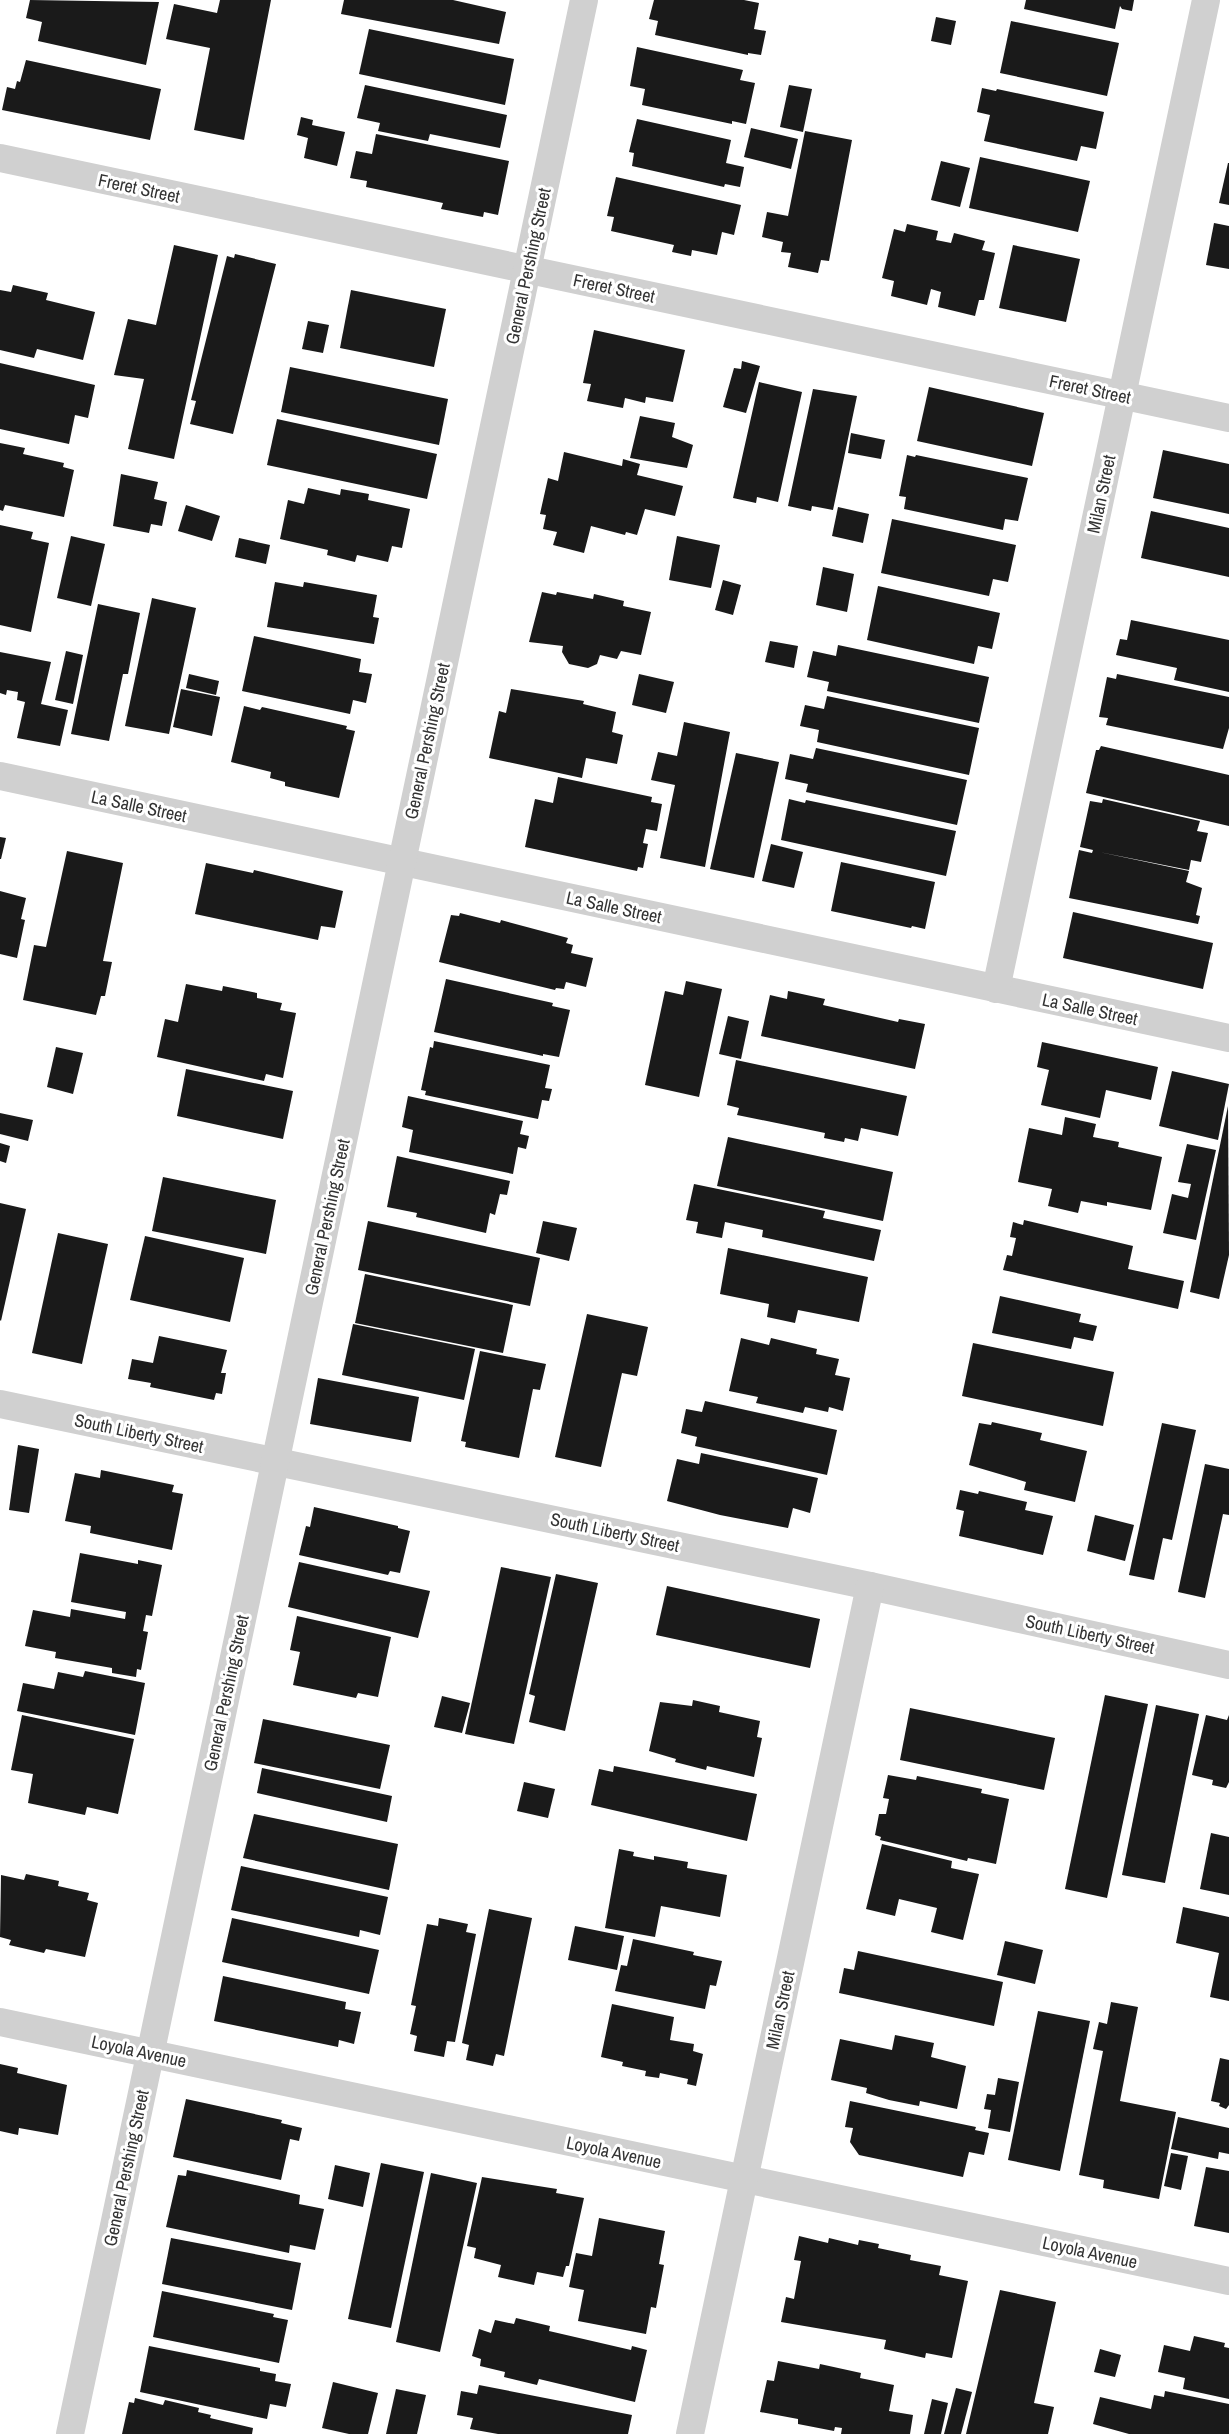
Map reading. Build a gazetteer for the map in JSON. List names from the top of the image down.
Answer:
{
  "streets": {
    "street": [
      "Freret Street",
      "General Pershing Street",
      "Milan Street",
      "La Salle Street",
      "South Liberty Street",
      "Loyola Avenue"
    ]
  },
  "crossings": [
    ["Freret Street", "General Pershing Street"],
    ["Freret Street", "Milan Street"],
    ["General Pershing Street", "La Salle Street"],
    ["General Pershing Street", "South Liberty Street"],
    ["General Pershing Street", "Loyola Avenue"],
    ["Milan Street", "La Salle Street"],
    ["Milan Street", "South Liberty Street"],
    ["Milan Street", "Loyola Avenue"]
  ]
}
